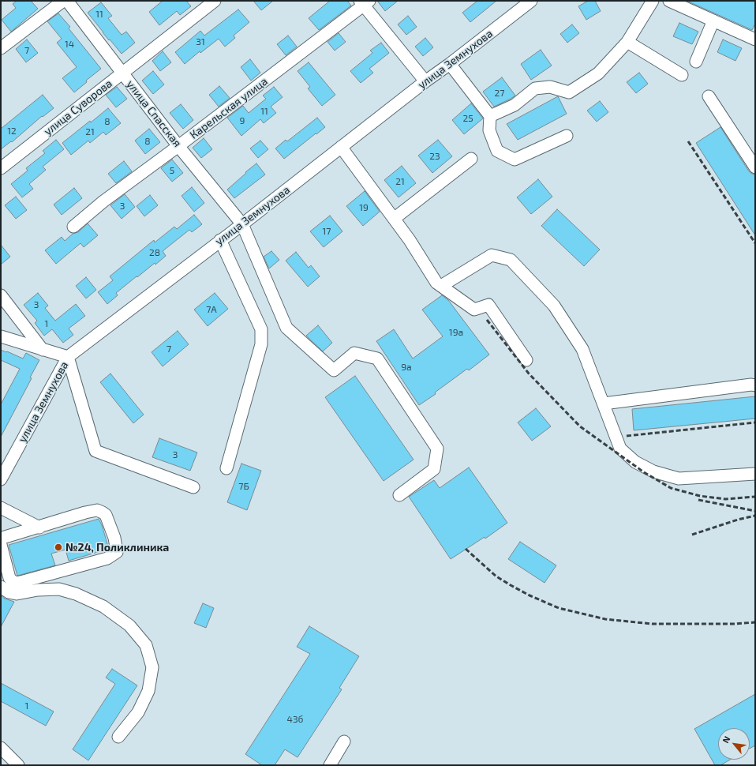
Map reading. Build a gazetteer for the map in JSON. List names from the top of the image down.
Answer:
{
  "streets": {
    "street": [
      "улица Земнухова",
      "улица Суворова",
      "Карельская улица",
      "улица Спасская"
    ]
  },
  "crossings": [
    ["улица Земнухова", "улица Спасская"],
    ["улица Суворова", "улица Спасская"],
    ["Карельская улица", "улица Спасская"]
  ],
  "places": ["№24, Поликлиника"],
  "house_numbers": [
    "11",
    "31",
    "14",
    "7",
    "27",
    "11",
    "25",
    "9",
    "8",
    "12",
    "21",
    "8",
    "23",
    "5",
    "21",
    "3",
    "19",
    "17",
    "28",
    "3",
    "7А",
    "1",
    "19а",
    "7",
    "9а",
    "3",
    "7Б",
    "1",
    "43б"
  ],
  "north": "top left"
}
